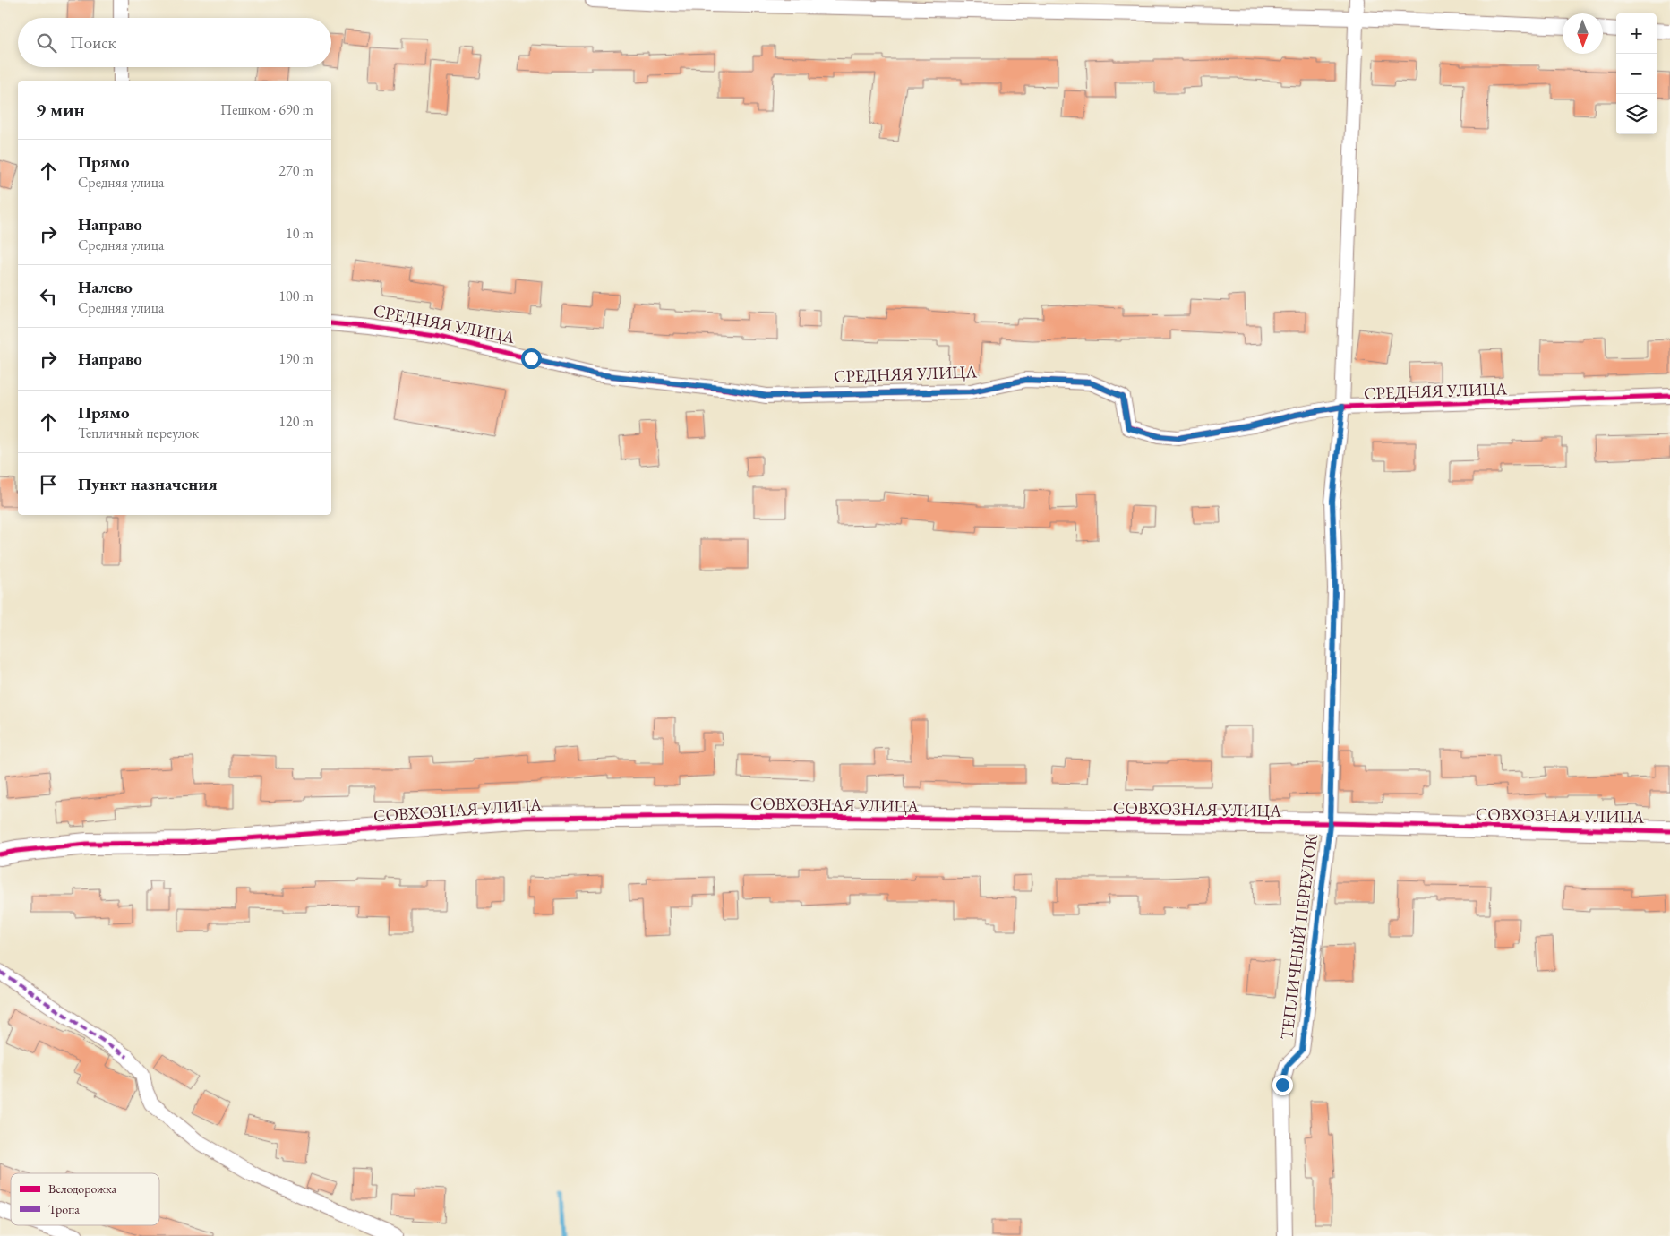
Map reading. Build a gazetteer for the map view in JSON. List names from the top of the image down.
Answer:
{
  "streets": {
    "street": ["СРЕДНЯЯ УЛИЦА", "СОВХОЗНАЯ УЛИЦА", "ТЕПЛИЧНЫЙ ПЕРЕУЛОК"]
  },
  "crossings": [
    ["СРЕДНЯЯ УЛИЦА", "ТЕПЛИЧНЫЙ ПЕРЕУЛОК"],
    ["СОВХОЗНАЯ УЛИЦА", "ТЕПЛИЧНЫЙ ПЕРЕУЛОК"]
  ],
  "legend": ["Велодорожка", "Тропа"],
  "north": "bottom",
  "page": {
    "map_buttons": ["+", "−"],
    "search": "Поиск",
    "heading": ["9 мин", "Пешком · 690 m"],
    "list": [
      ["Прямо", "Средняя улица", "270 m"],
      ["Направо", "Средняя улица", "10 m"],
      ["Налево", "Средняя улица", "100 m"],
      ["Направо", "190 m"],
      ["Прямо", "Тепличный переулок", "120 m"],
      "Пункт назначения"
    ]
  }
}
